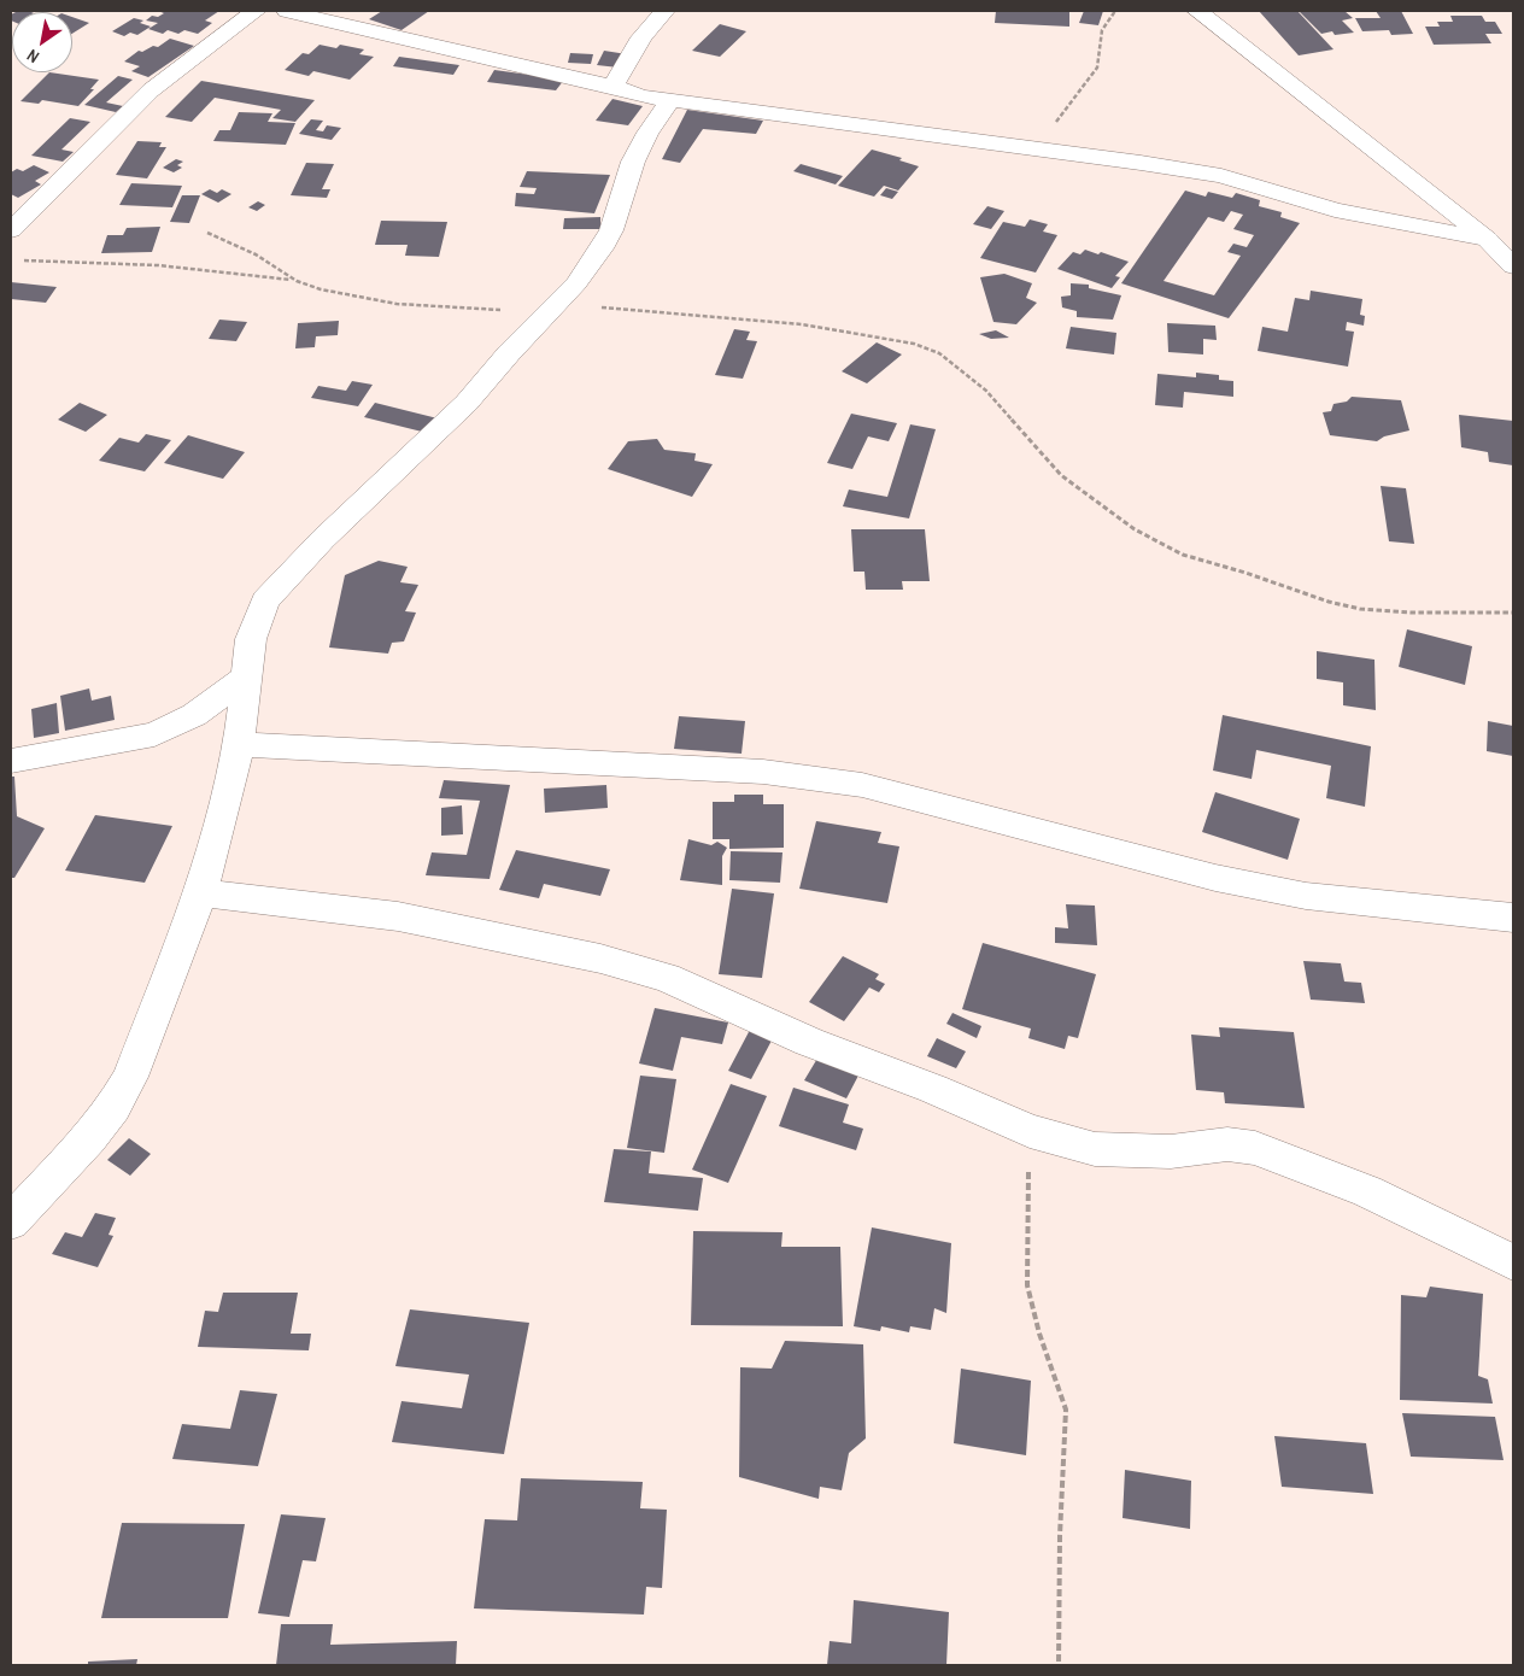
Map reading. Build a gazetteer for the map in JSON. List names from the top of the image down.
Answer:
{
  "north": "bottom left"
}
